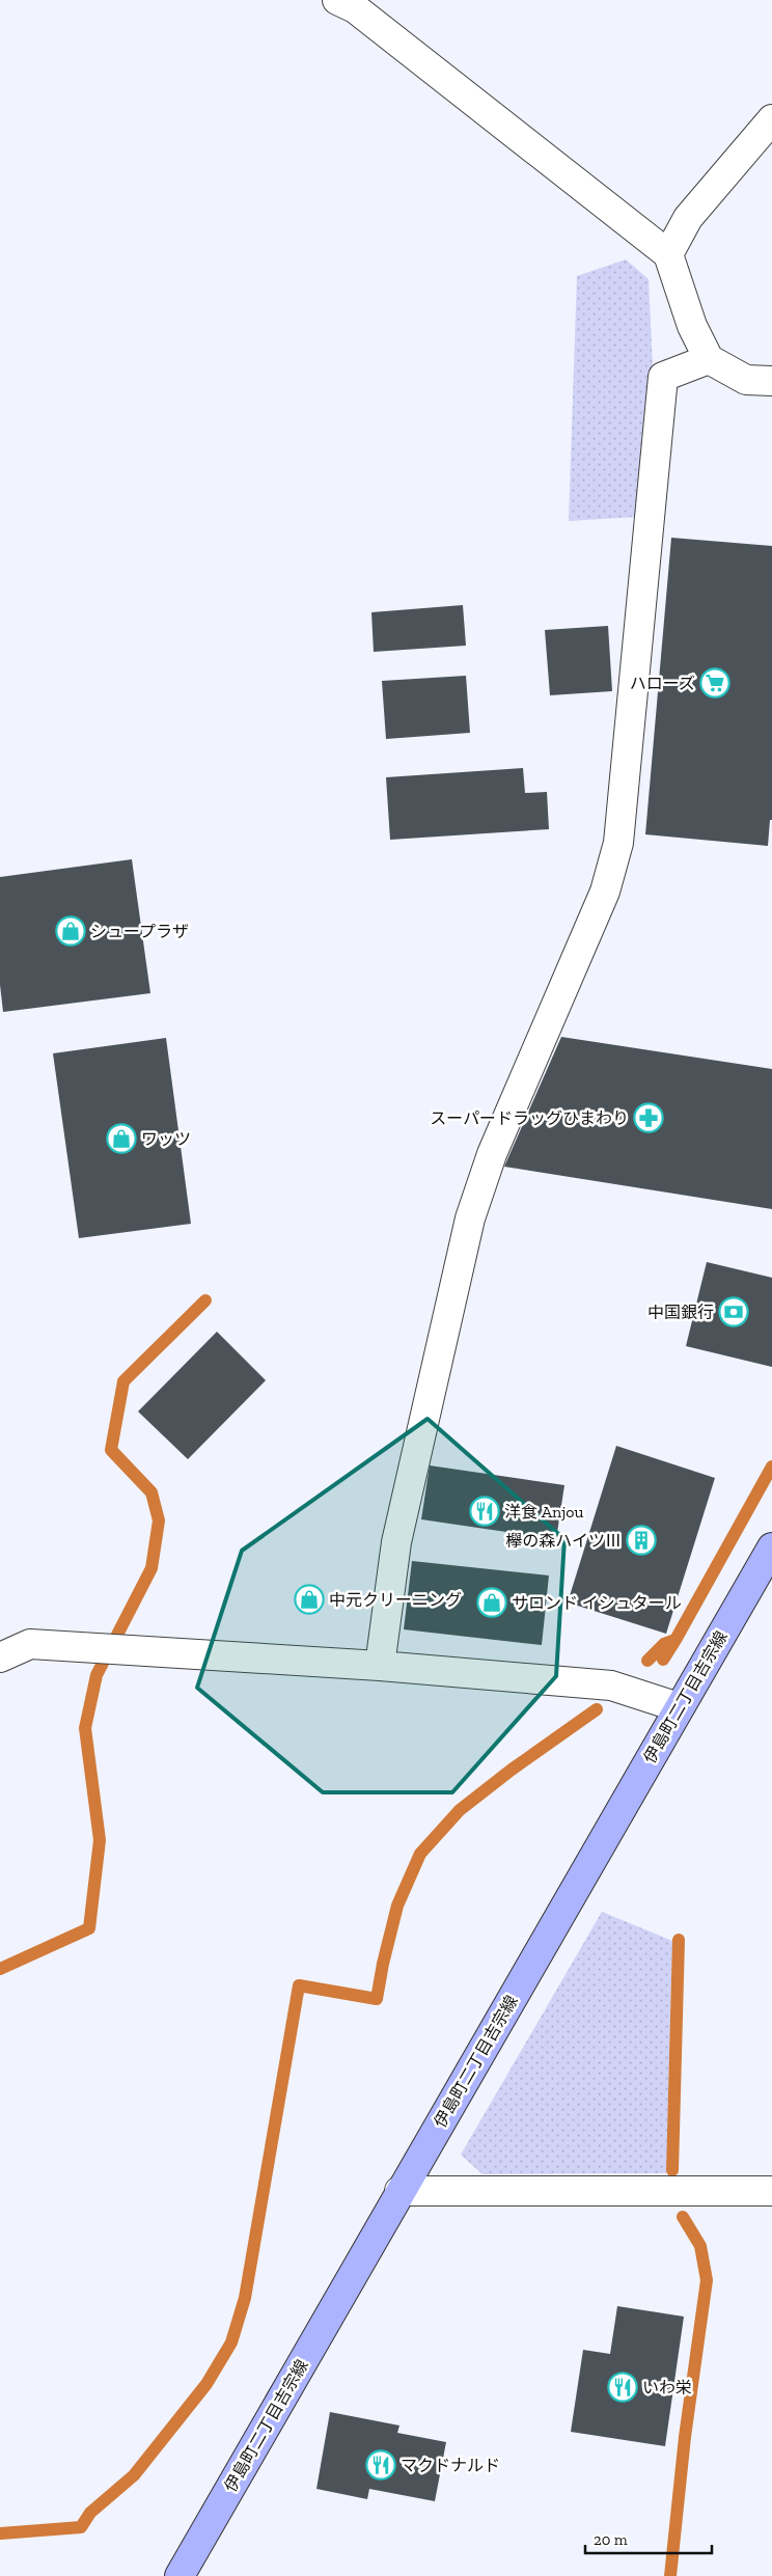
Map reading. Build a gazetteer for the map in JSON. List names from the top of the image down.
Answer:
{
  "streets": {
    "street": ["伊島町二丁目吉宗線"]
  },
  "places": {
    "supermarket": ["ハローズ"],
    "shop": [
      "シュープラザ",
      "ワッツ",
      "中元クリーニング",
      "サロンド イシュタール"
    ],
    "pharmacy": ["スーパードラッグひまわり"],
    "bank": ["中国銀行"],
    "restaurant": ["洋食 Anjou", "いわ栄", "マクドナルド"],
    "building": ["欅の森ハイツⅢ"]
  },
  "scale_bar": "20 m"
}
